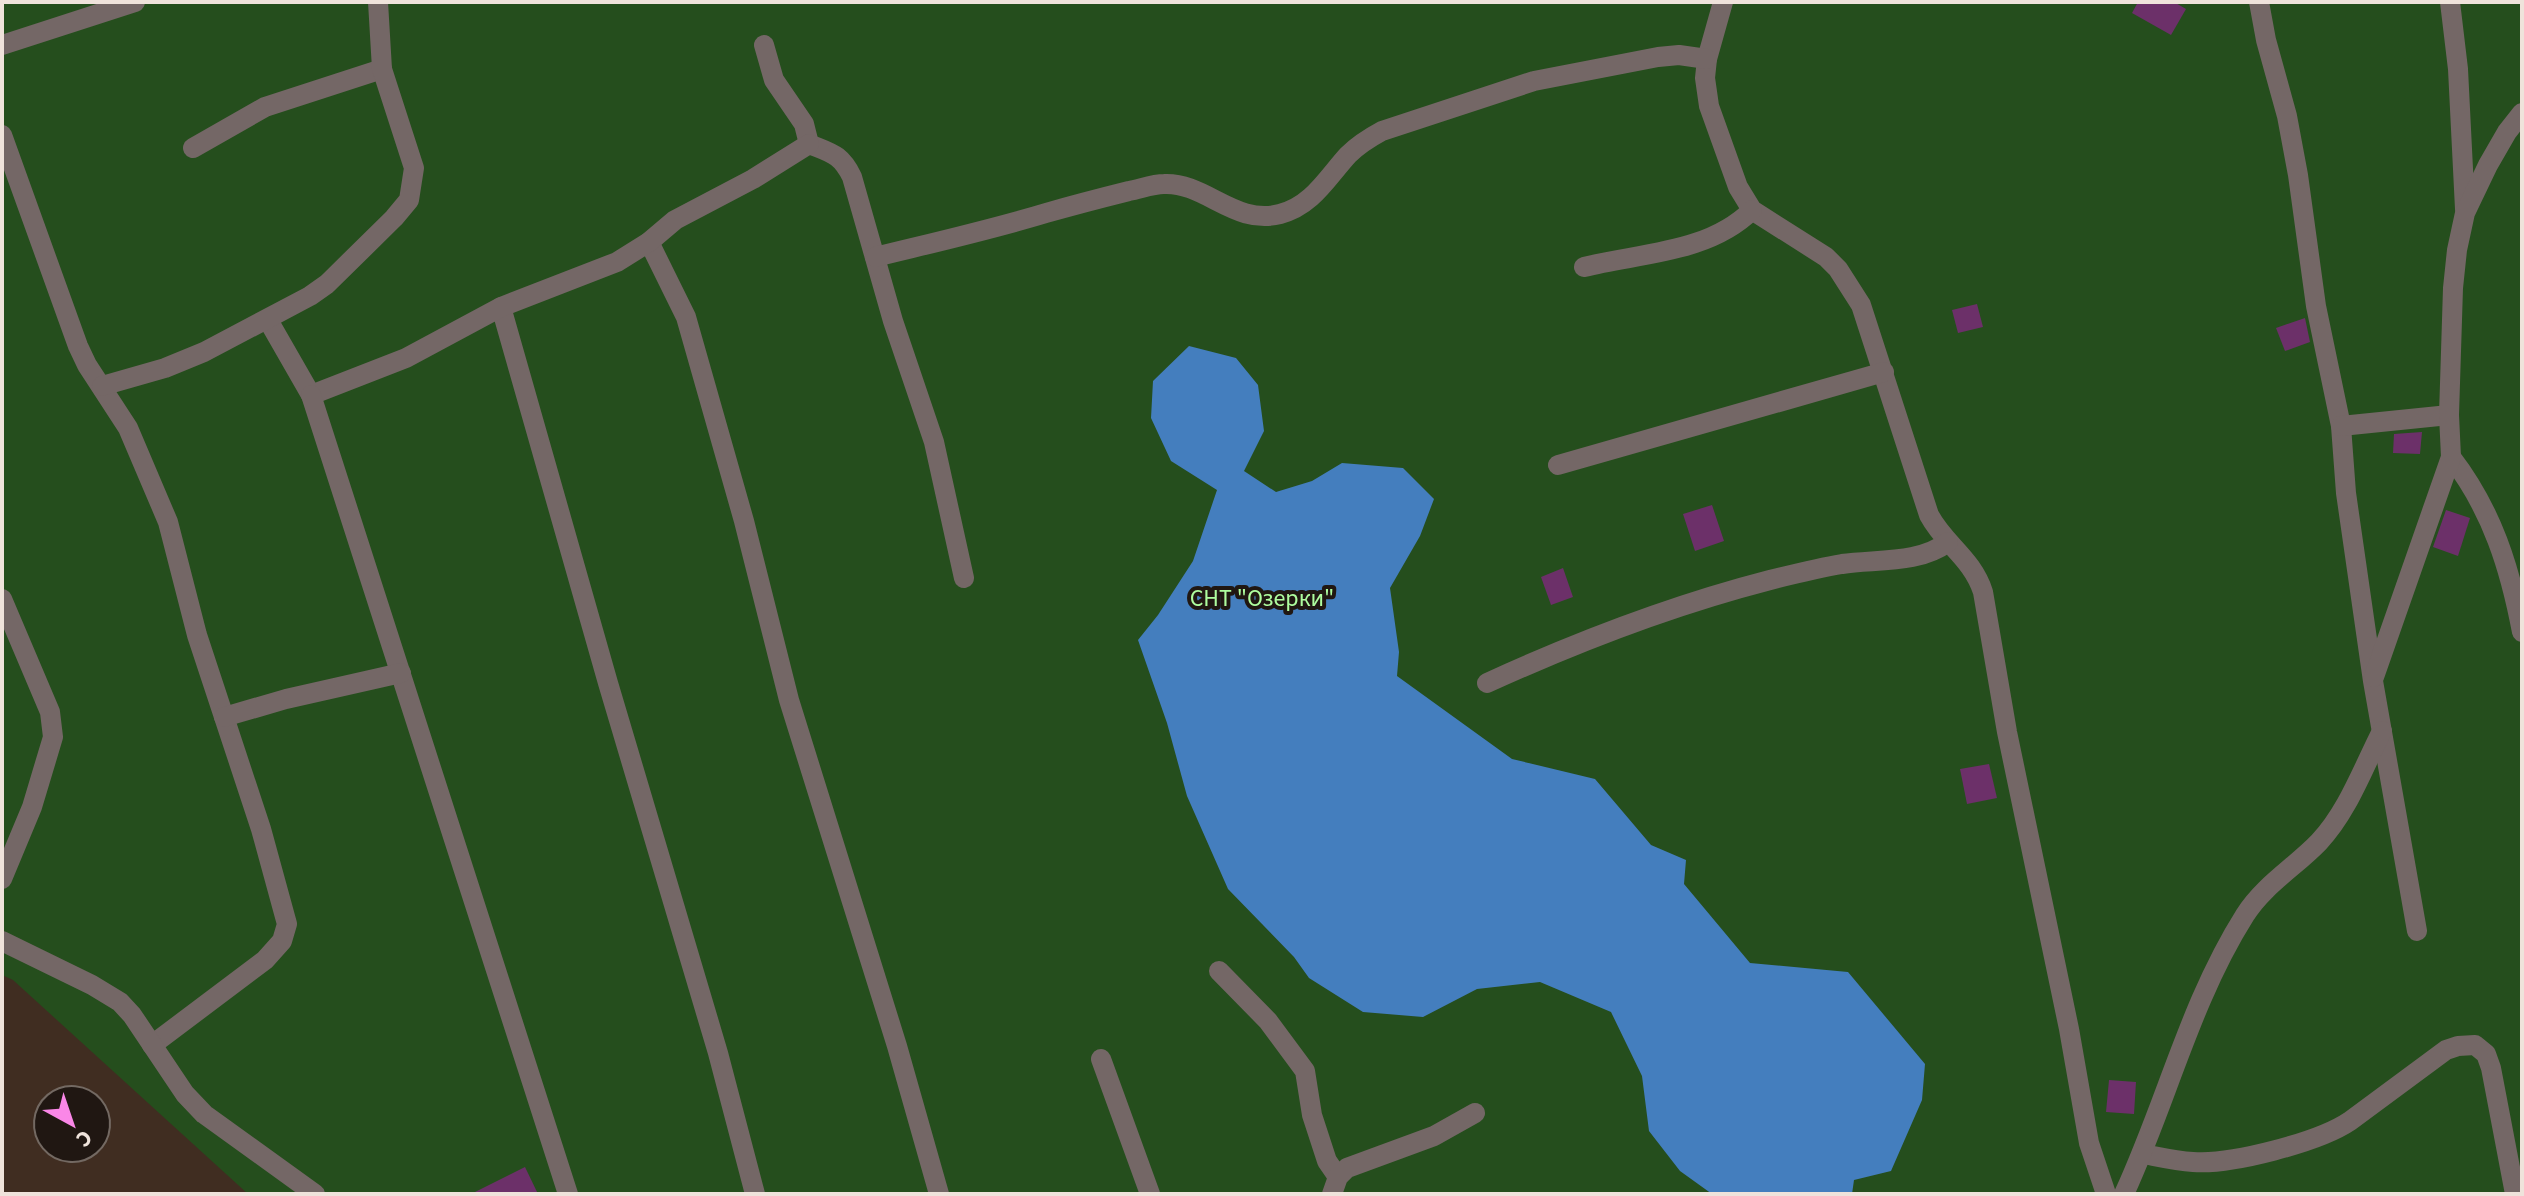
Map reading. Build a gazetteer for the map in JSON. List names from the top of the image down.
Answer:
{
  "parks": ["СНТ \"Озерки\""],
  "north": "bottom right"
}
